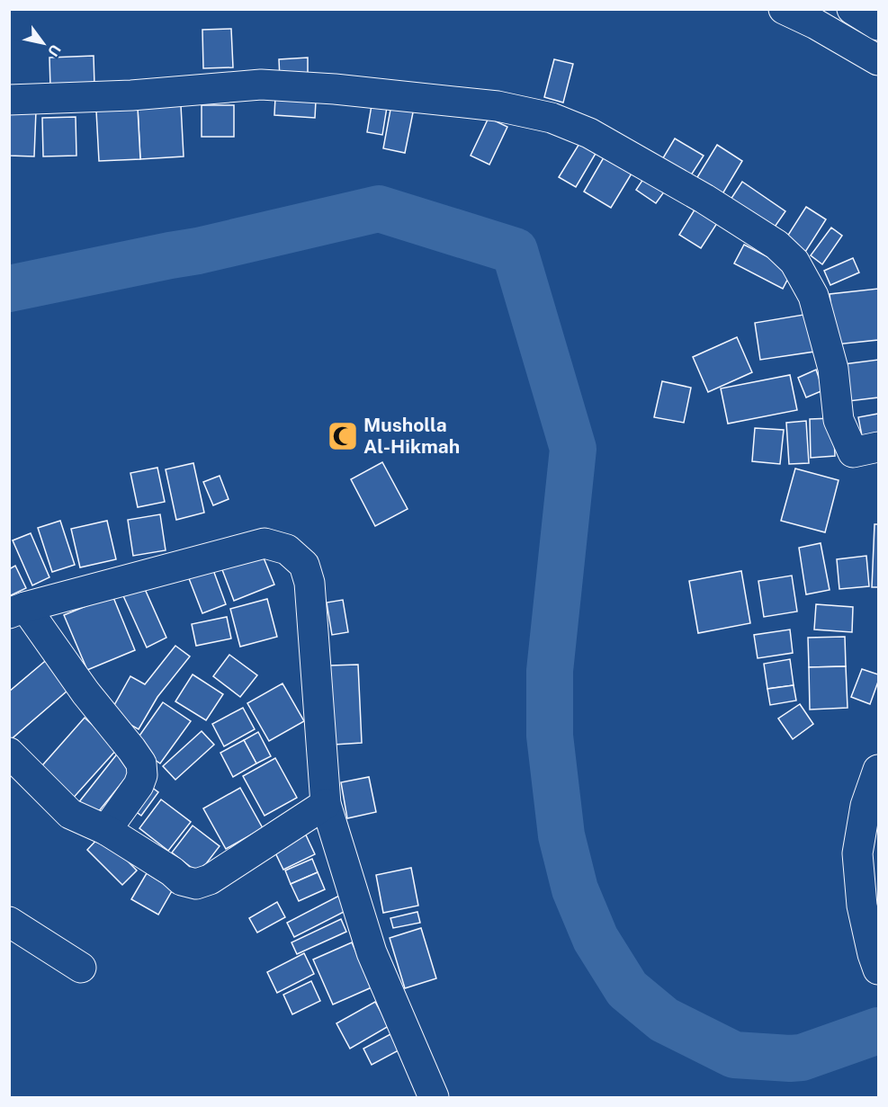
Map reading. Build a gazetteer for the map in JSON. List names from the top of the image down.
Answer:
{
  "places": {
    "mosque": ["Musholla Al-Hikmah"]
  },
  "north": "bottom right"
}
